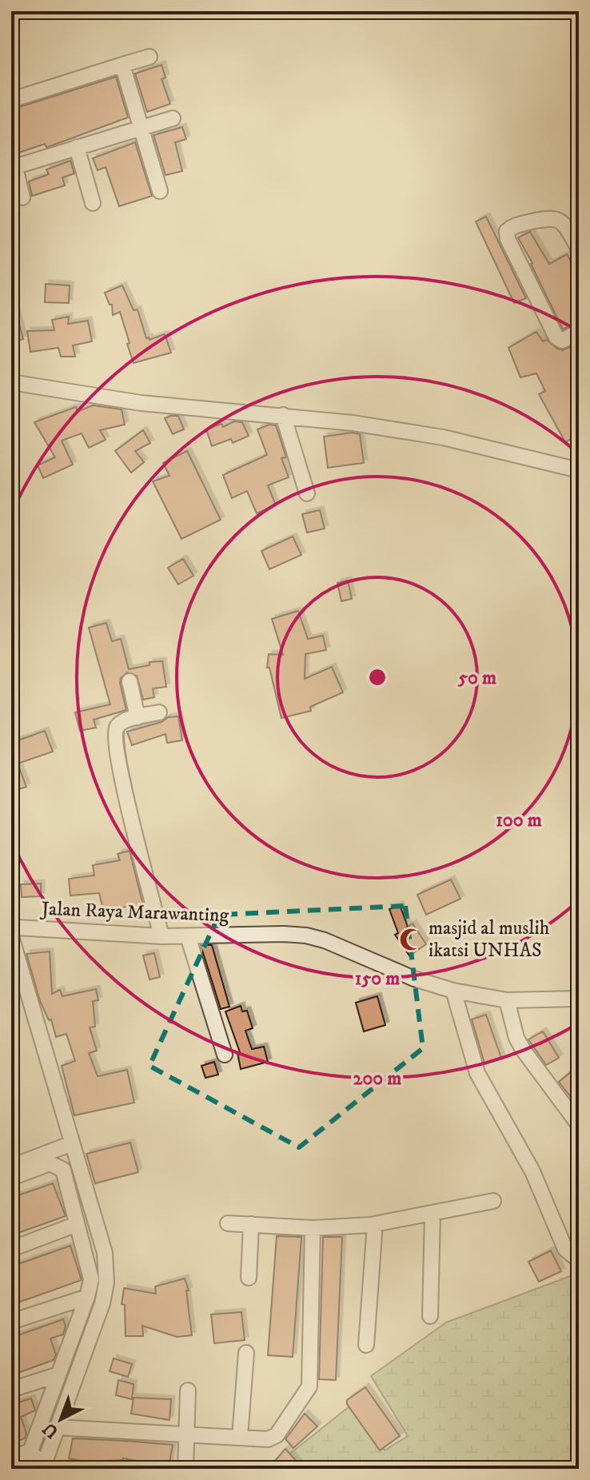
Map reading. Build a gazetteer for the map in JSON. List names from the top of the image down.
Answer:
{
  "streets": {
    "street": ["Jalan Raya Marawanting"]
  },
  "places": {
    "mosque": ["masjid al muslih ikatsi UNHAS"]
  },
  "north": "bottom left",
  "rings": [
    "50 m",
    "100 m",
    "150 m",
    "200 m"
  ]
}
